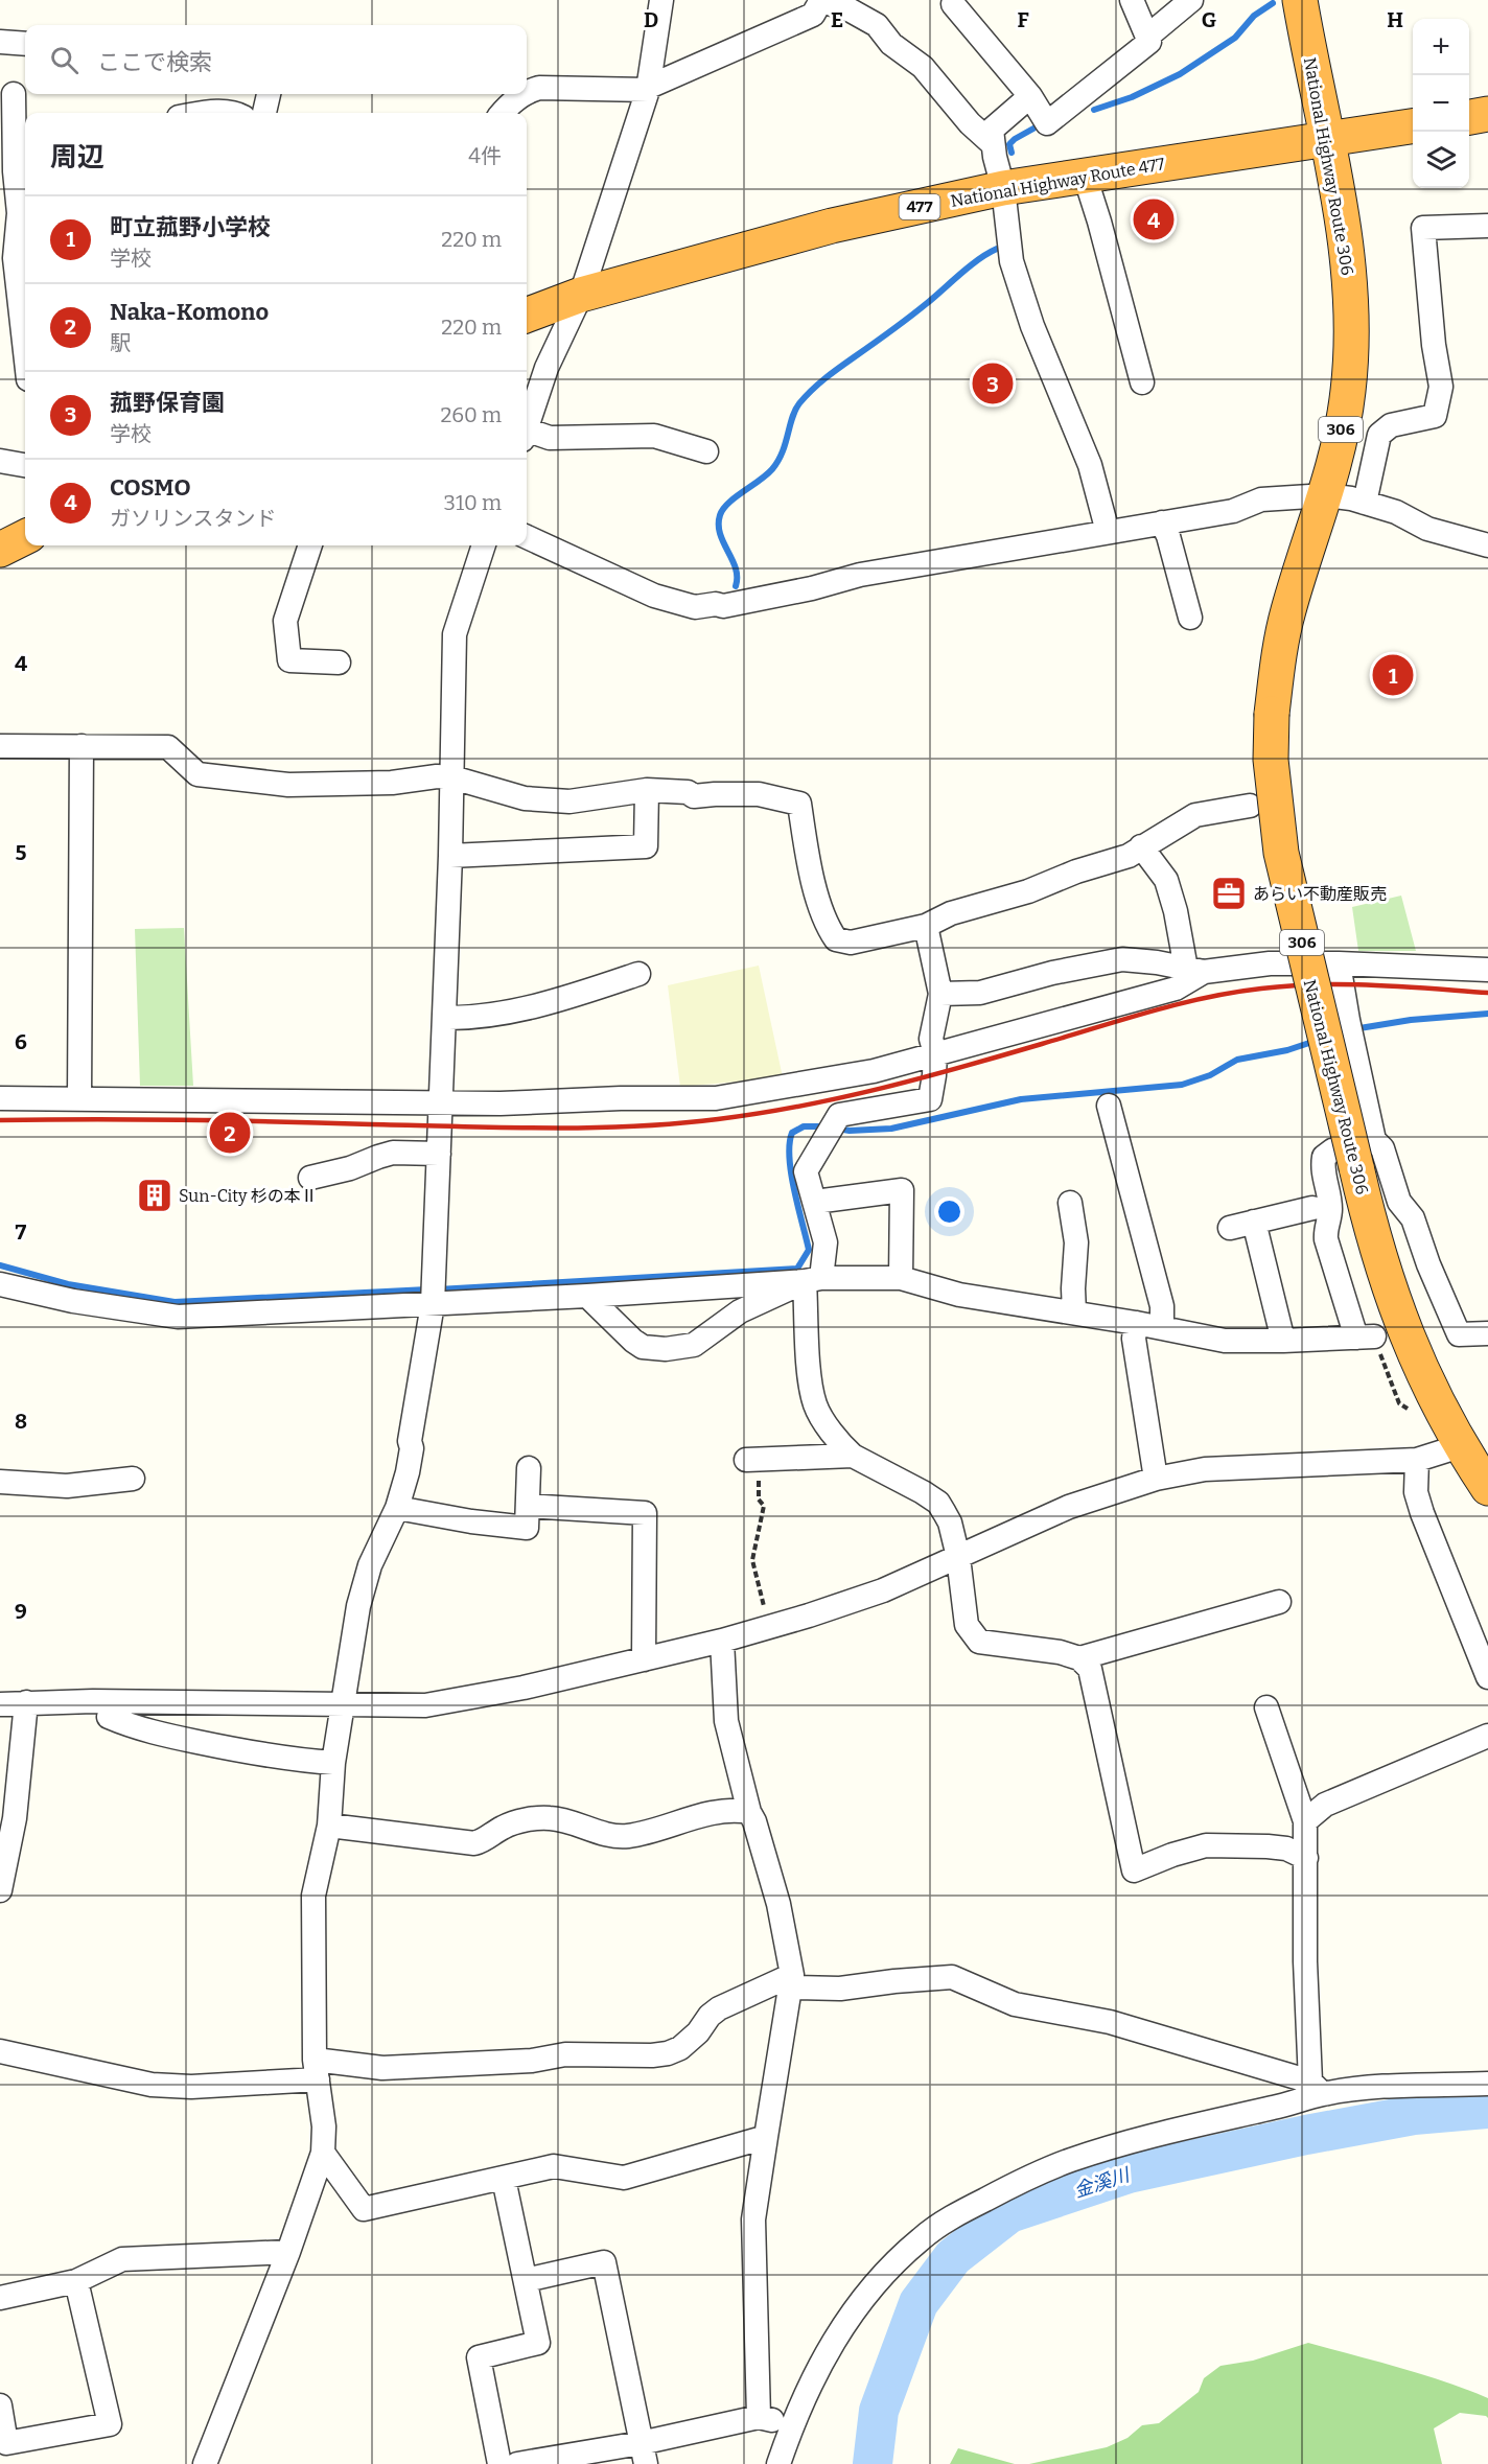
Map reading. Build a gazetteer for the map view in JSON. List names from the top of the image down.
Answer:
{
  "streets": {
    "highway": [
      "National Highway Route 306",
      "National Highway Route 477",
      "477",
      "306"
    ]
  },
  "crossings": [
    ["National Highway Route 306", "National Highway Route 477"]
  ],
  "water": ["金溪川"],
  "places": {
    "office": ["あらい不動産販売"],
    "building": ["Sun-City 杉の本Ⅱ"]
  },
  "page": {
    "map_buttons": ["+", "−"],
    "search": "ここで検索",
    "heading": ["周辺", "4件"],
    "list": [
      {
        "mark": "1",
        "name": "町立菰野小学校",
        "note": "学校",
        "value": "220 m"
      },
      {
        "mark": "2",
        "name": "Naka-Komono",
        "note": "駅",
        "value": "220 m"
      },
      {
        "mark": "3",
        "name": "菰野保育園",
        "note": "学校",
        "value": "260 m"
      },
      {
        "mark": "4",
        "name": "COSMO",
        "note": "ガソリンスタンド",
        "value": "310 m"
      }
    ],
    "pins": [
      "4",
      "3",
      "1",
      "2"
    ]
  },
  "grid": {
    "columns": [
      "D",
      "E",
      "F",
      "G",
      "H"
    ],
    "rows": [
      "4",
      "5",
      "6",
      "7",
      "8",
      "9"
    ]
  }
}
